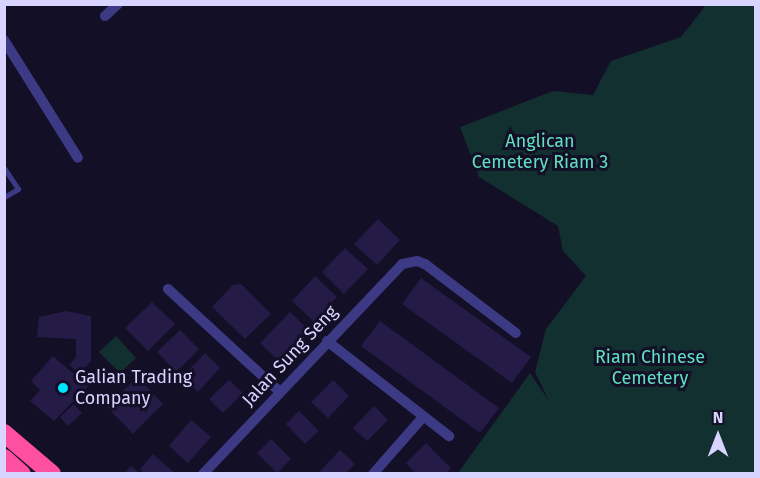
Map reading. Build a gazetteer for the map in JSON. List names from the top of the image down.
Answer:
{
  "streets": {
    "street": ["Jalan Sung Seng"]
  },
  "parks": ["Anglican Cemetery Riam 3", "Riam Chinese Cemetery"],
  "places": ["Galian Trading Company"],
  "north": "top"
}
